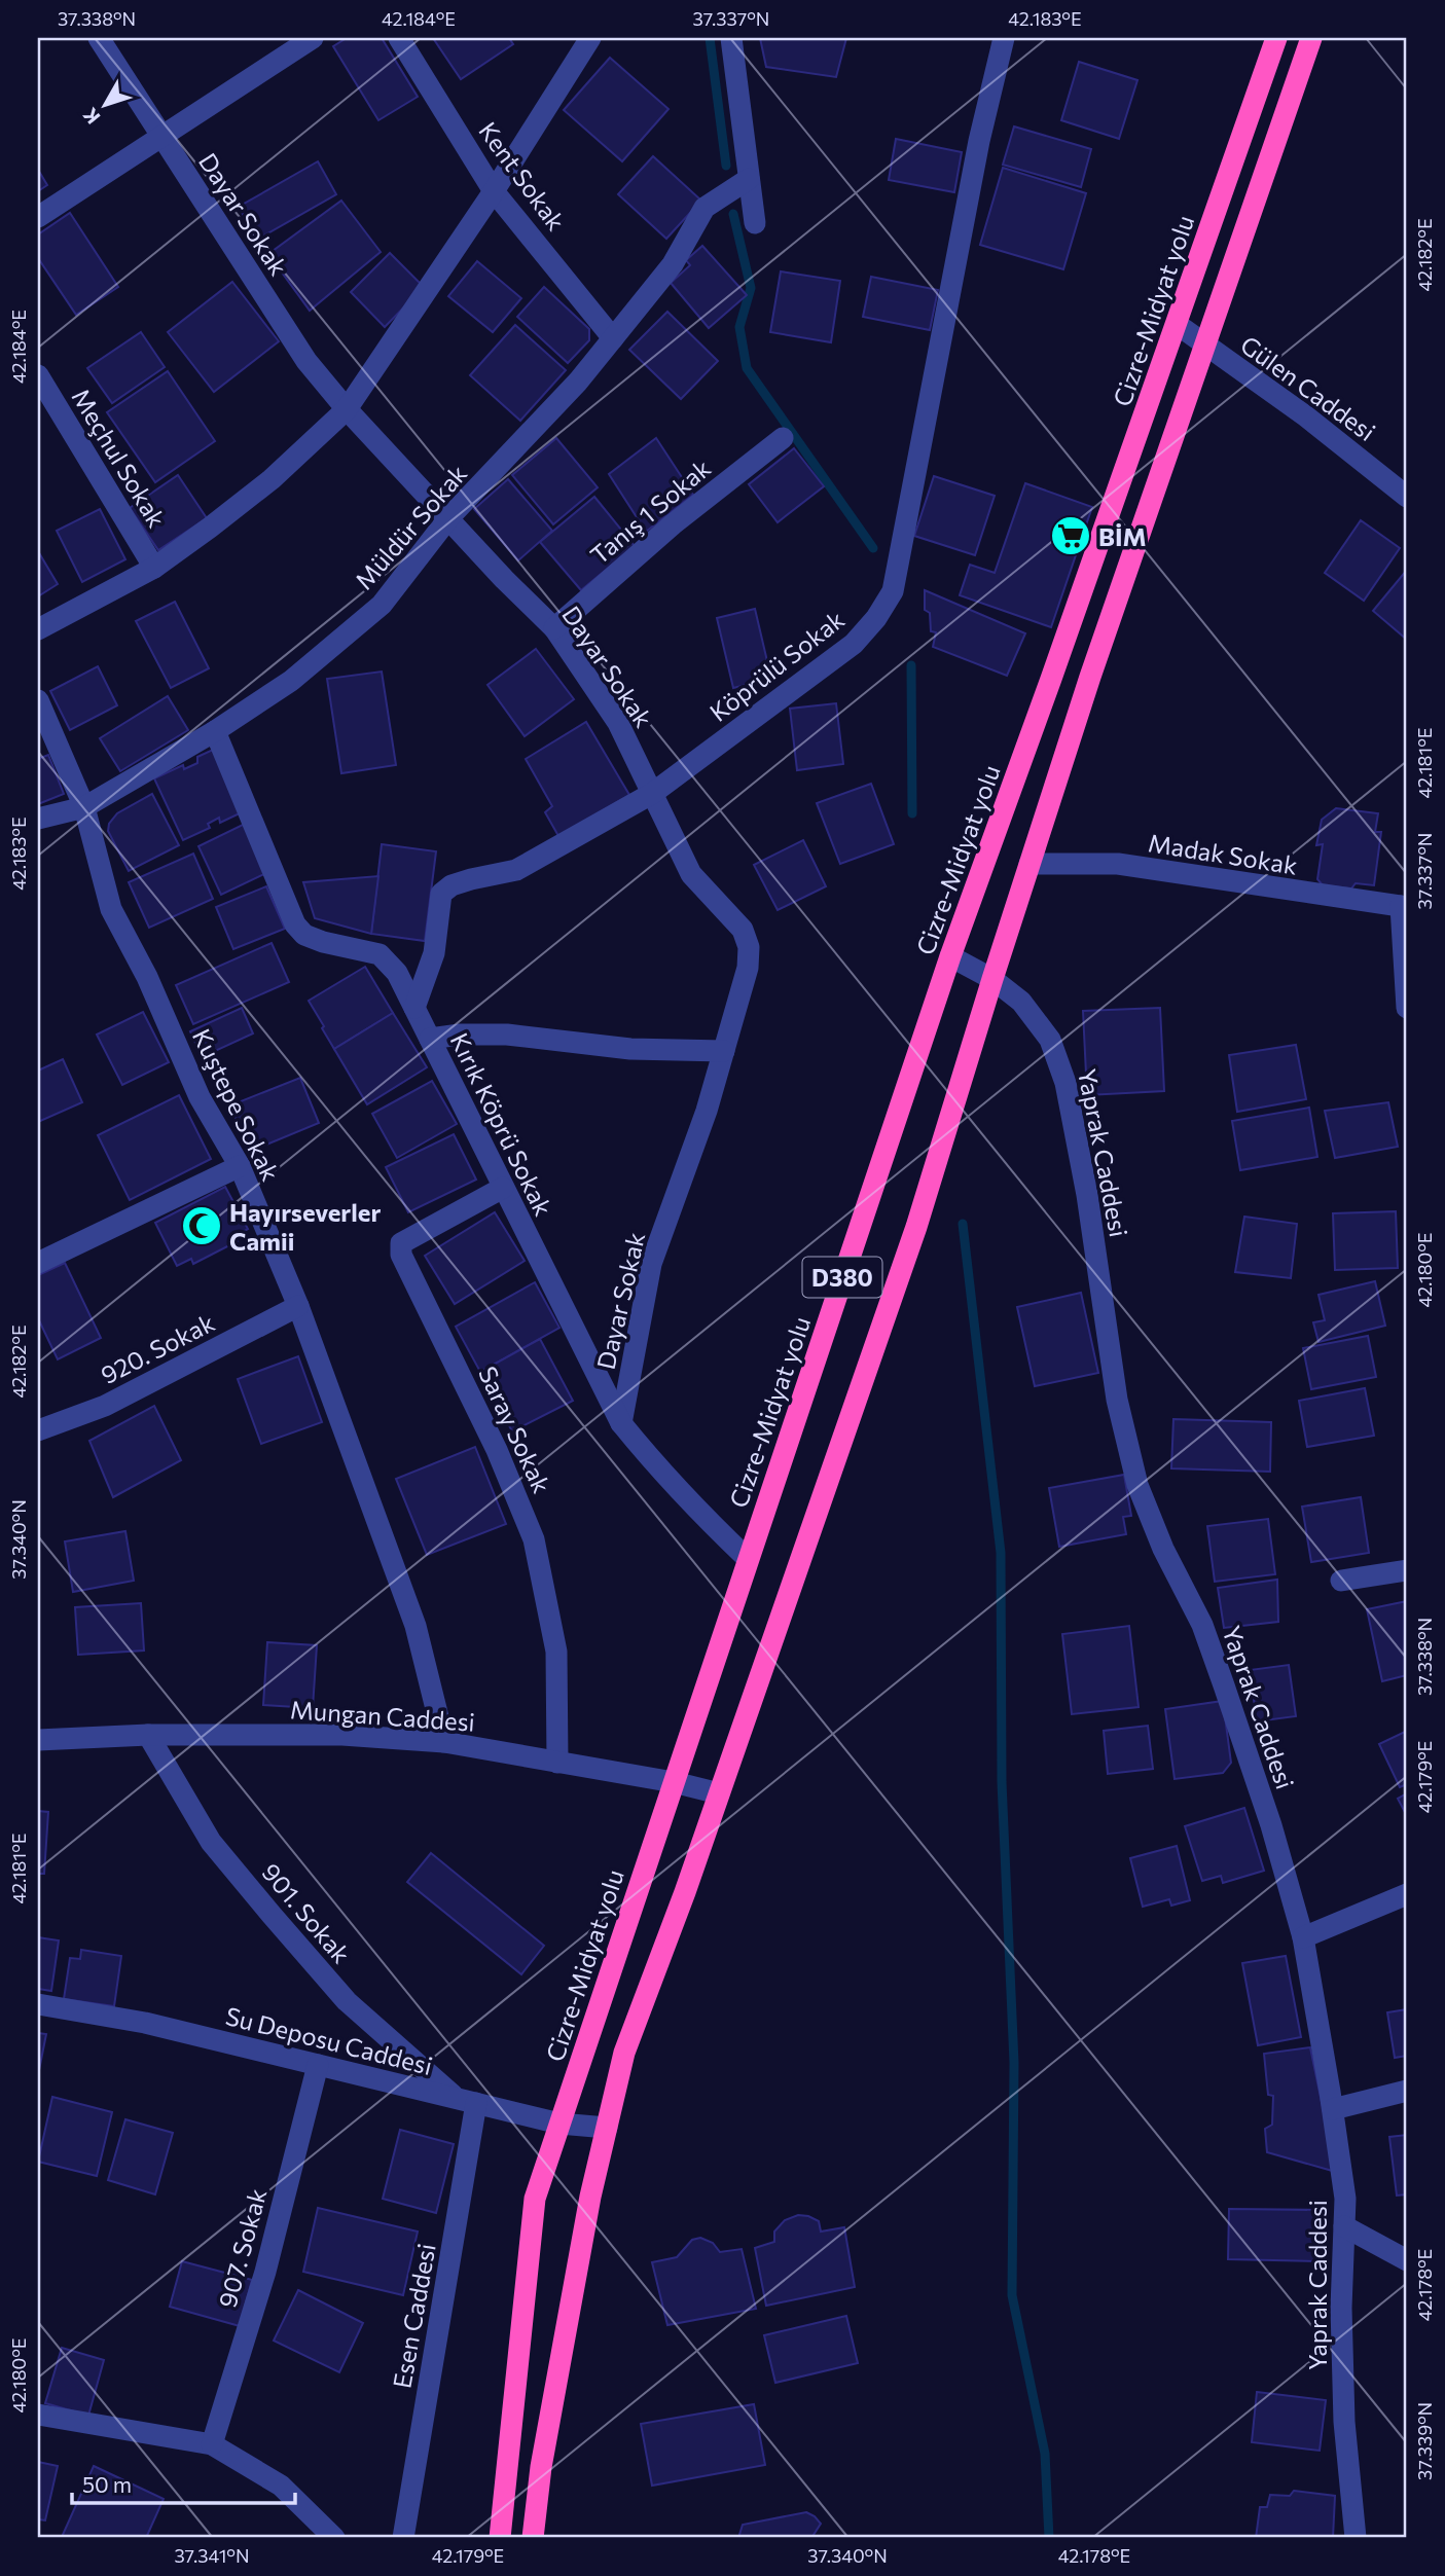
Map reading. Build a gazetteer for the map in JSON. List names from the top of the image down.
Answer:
{
  "streets": {
    "highway": ["Cizre-Midyat yolu", "D380"],
    "street": [
      "Kent Sokak",
      "Dayar Sokak",
      "Gülen Caddesi",
      "Meçhul Sokak",
      "Tanış 1 Sokak",
      "Müldür Sokak",
      "Köprülü Sokak",
      "Madak Sokak",
      "Kuştepe Sokak",
      "Kırık Köprü Sokak",
      "Yaprak Caddesi",
      "920. Sokak",
      "Saray Sokak",
      "Mungan Caddesi",
      "901. Sokak",
      "Su Deposu Caddesi",
      "907. Sokak",
      "Esen Caddesi"
    ]
  },
  "crossings": [
    ["Kent Sokak", "Müldür Sokak"],
    ["Dayar Sokak", "Tanış 1 Sokak"],
    ["Dayar Sokak", "Müldür Sokak"],
    ["Dayar Sokak", "Köprülü Sokak"],
    ["Dayar Sokak", "Kırık Köprü Sokak"],
    ["Cizre-Midyat yolu", "Gülen Caddesi"],
    ["Cizre-Midyat yolu", "Kırık Köprü Sokak"],
    ["Cizre-Midyat yolu", "Yaprak Caddesi"],
    ["Cizre-Midyat yolu", "Mungan Caddesi"],
    ["Cizre-Midyat yolu", "Su Deposu Caddesi"],
    ["Gülen Caddesi", "D380"],
    ["Müldür Sokak", "Kuştepe Sokak"],
    ["Müldür Sokak", "Kırık Köprü Sokak"],
    ["Köprülü Sokak", "Kırık Köprü Sokak"],
    ["Madak Sokak", "D380"],
    ["Kuştepe Sokak", "920. Sokak"],
    ["Kuştepe Sokak", "Mungan Caddesi"],
    ["Kırık Köprü Sokak", "Saray Sokak"],
    ["Yaprak Caddesi", "D380"],
    ["D380", "Mungan Caddesi"],
    ["D380", "Su Deposu Caddesi"],
    ["Saray Sokak", "Mungan Caddesi"],
    ["Mungan Caddesi", "901. Sokak"],
    ["901. Sokak", "Su Deposu Caddesi"],
    ["901. Sokak", "Esen Caddesi"],
    ["Su Deposu Caddesi", "907. Sokak"],
    ["Su Deposu Caddesi", "Esen Caddesi"]
  ],
  "places": {
    "supermarket": ["BİM"],
    "mosque": ["Hayırseverler Camii"]
  },
  "scale_bar": "50 m",
  "north": "bottom left",
  "coordinates": [
    "37.338°N",
    "42.184°E",
    "37.337°N",
    "42.183°E",
    "42.182°E",
    "42.181°E",
    "42.180°E",
    "37.340°N",
    "42.179°E",
    "42.178°E",
    "37.339°N",
    "37.341°N"
  ]
}
